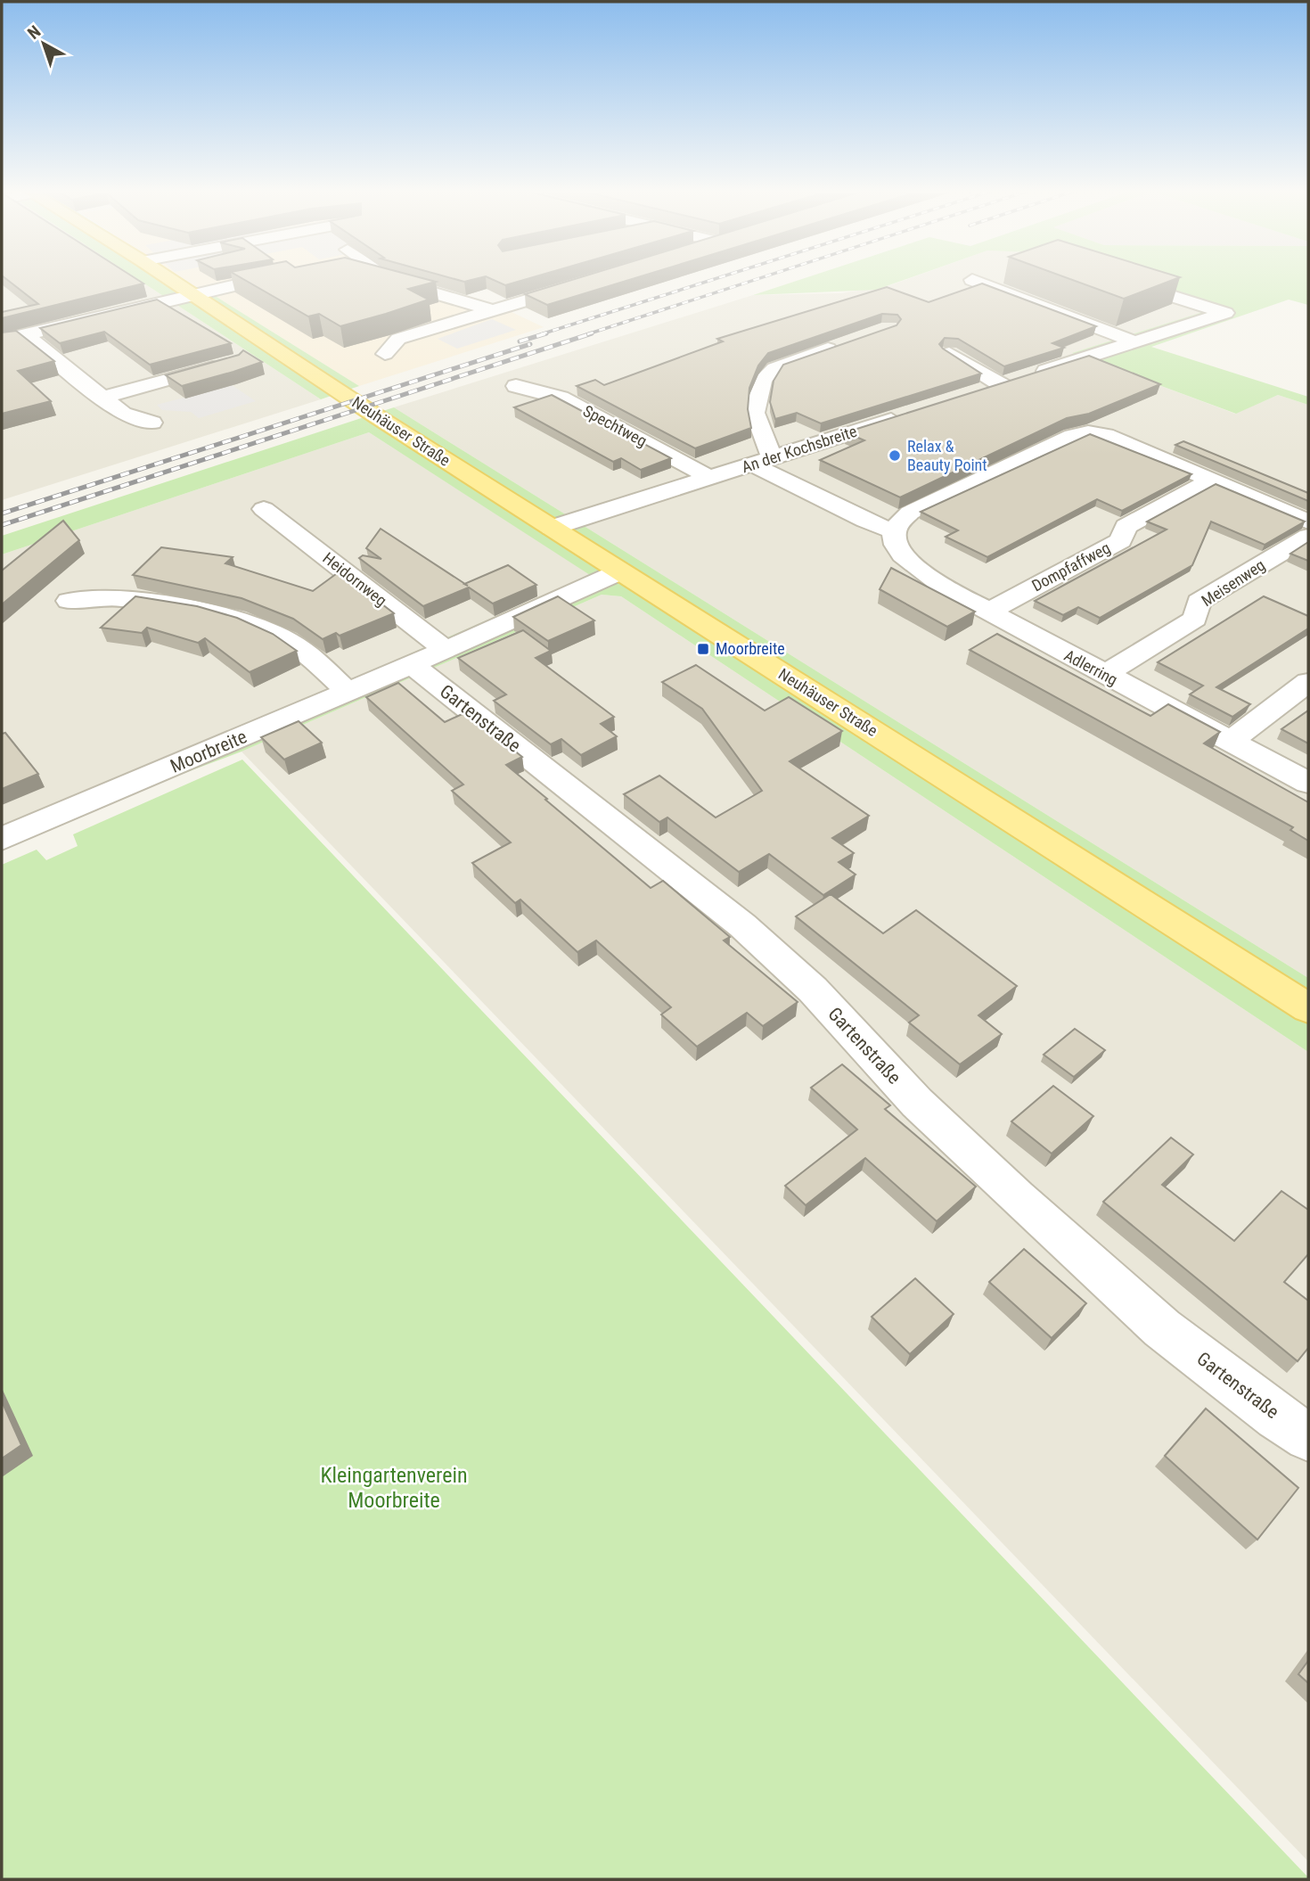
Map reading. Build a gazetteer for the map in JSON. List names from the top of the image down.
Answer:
{
  "streets": {
    "main road": ["Neuhäuser Straße"],
    "street": [
      "Spechtweg",
      "An der Kochsbreite",
      "Dompfaffweg",
      "Heidornweg",
      "Meisenweg",
      "Adlerring",
      "Gartenstraße",
      "Moorbreite"
    ]
  },
  "crossings": [
    ["Spechtweg", "An der Kochsbreite"],
    ["Neuhäuser Straße", "An der Kochsbreite"],
    ["Neuhäuser Straße", "Moorbreite"],
    ["Dompfaffweg", "Adlerring"],
    ["Heidornweg", "Moorbreite"],
    ["Meisenweg", "Adlerring"],
    ["Gartenstraße", "Moorbreite"]
  ],
  "parks": ["Kleingartenverein Moorbreite"],
  "places": {
    "other": ["Relax & Beauty Point"],
    "transit": ["Moorbreite"]
  },
  "north": "top left"
}
